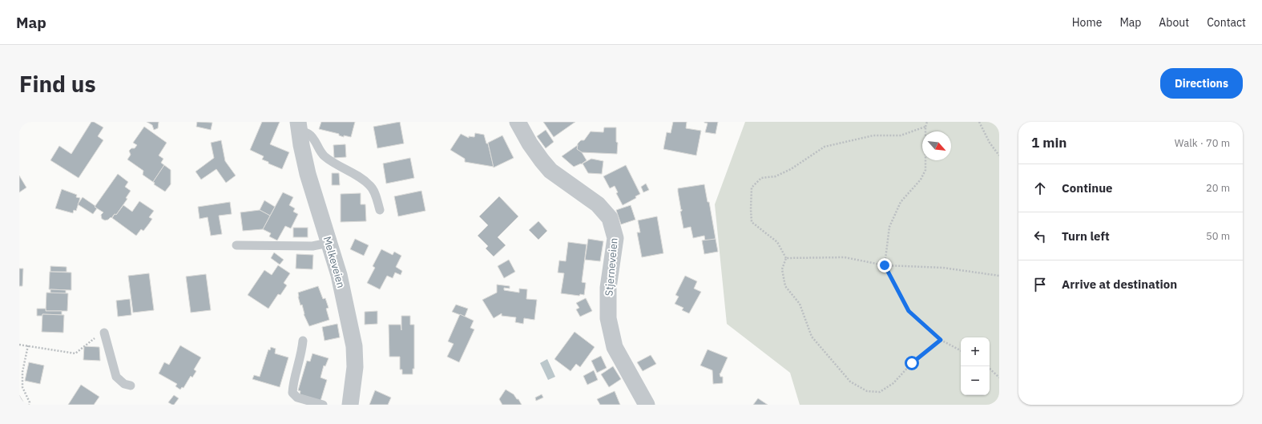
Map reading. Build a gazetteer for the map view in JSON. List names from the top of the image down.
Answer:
{
  "streets": {
    "street": ["Melkeveien", "Stjerneveien"]
  },
  "north": "bottom right",
  "page": {
    "header": "Map",
    "nav": [
      "Home",
      "Map",
      "About",
      "Contact"
    ],
    "buttons": "Directions",
    "title": "Find us",
    "heading": ["1 min", "Walk · 70 m"],
    "list": [
      ["Continue", "20 m"],
      ["Turn left", "50 m"],
      "Arrive at destination"
    ],
    "map_buttons": ["+", "−"]
  }
}
